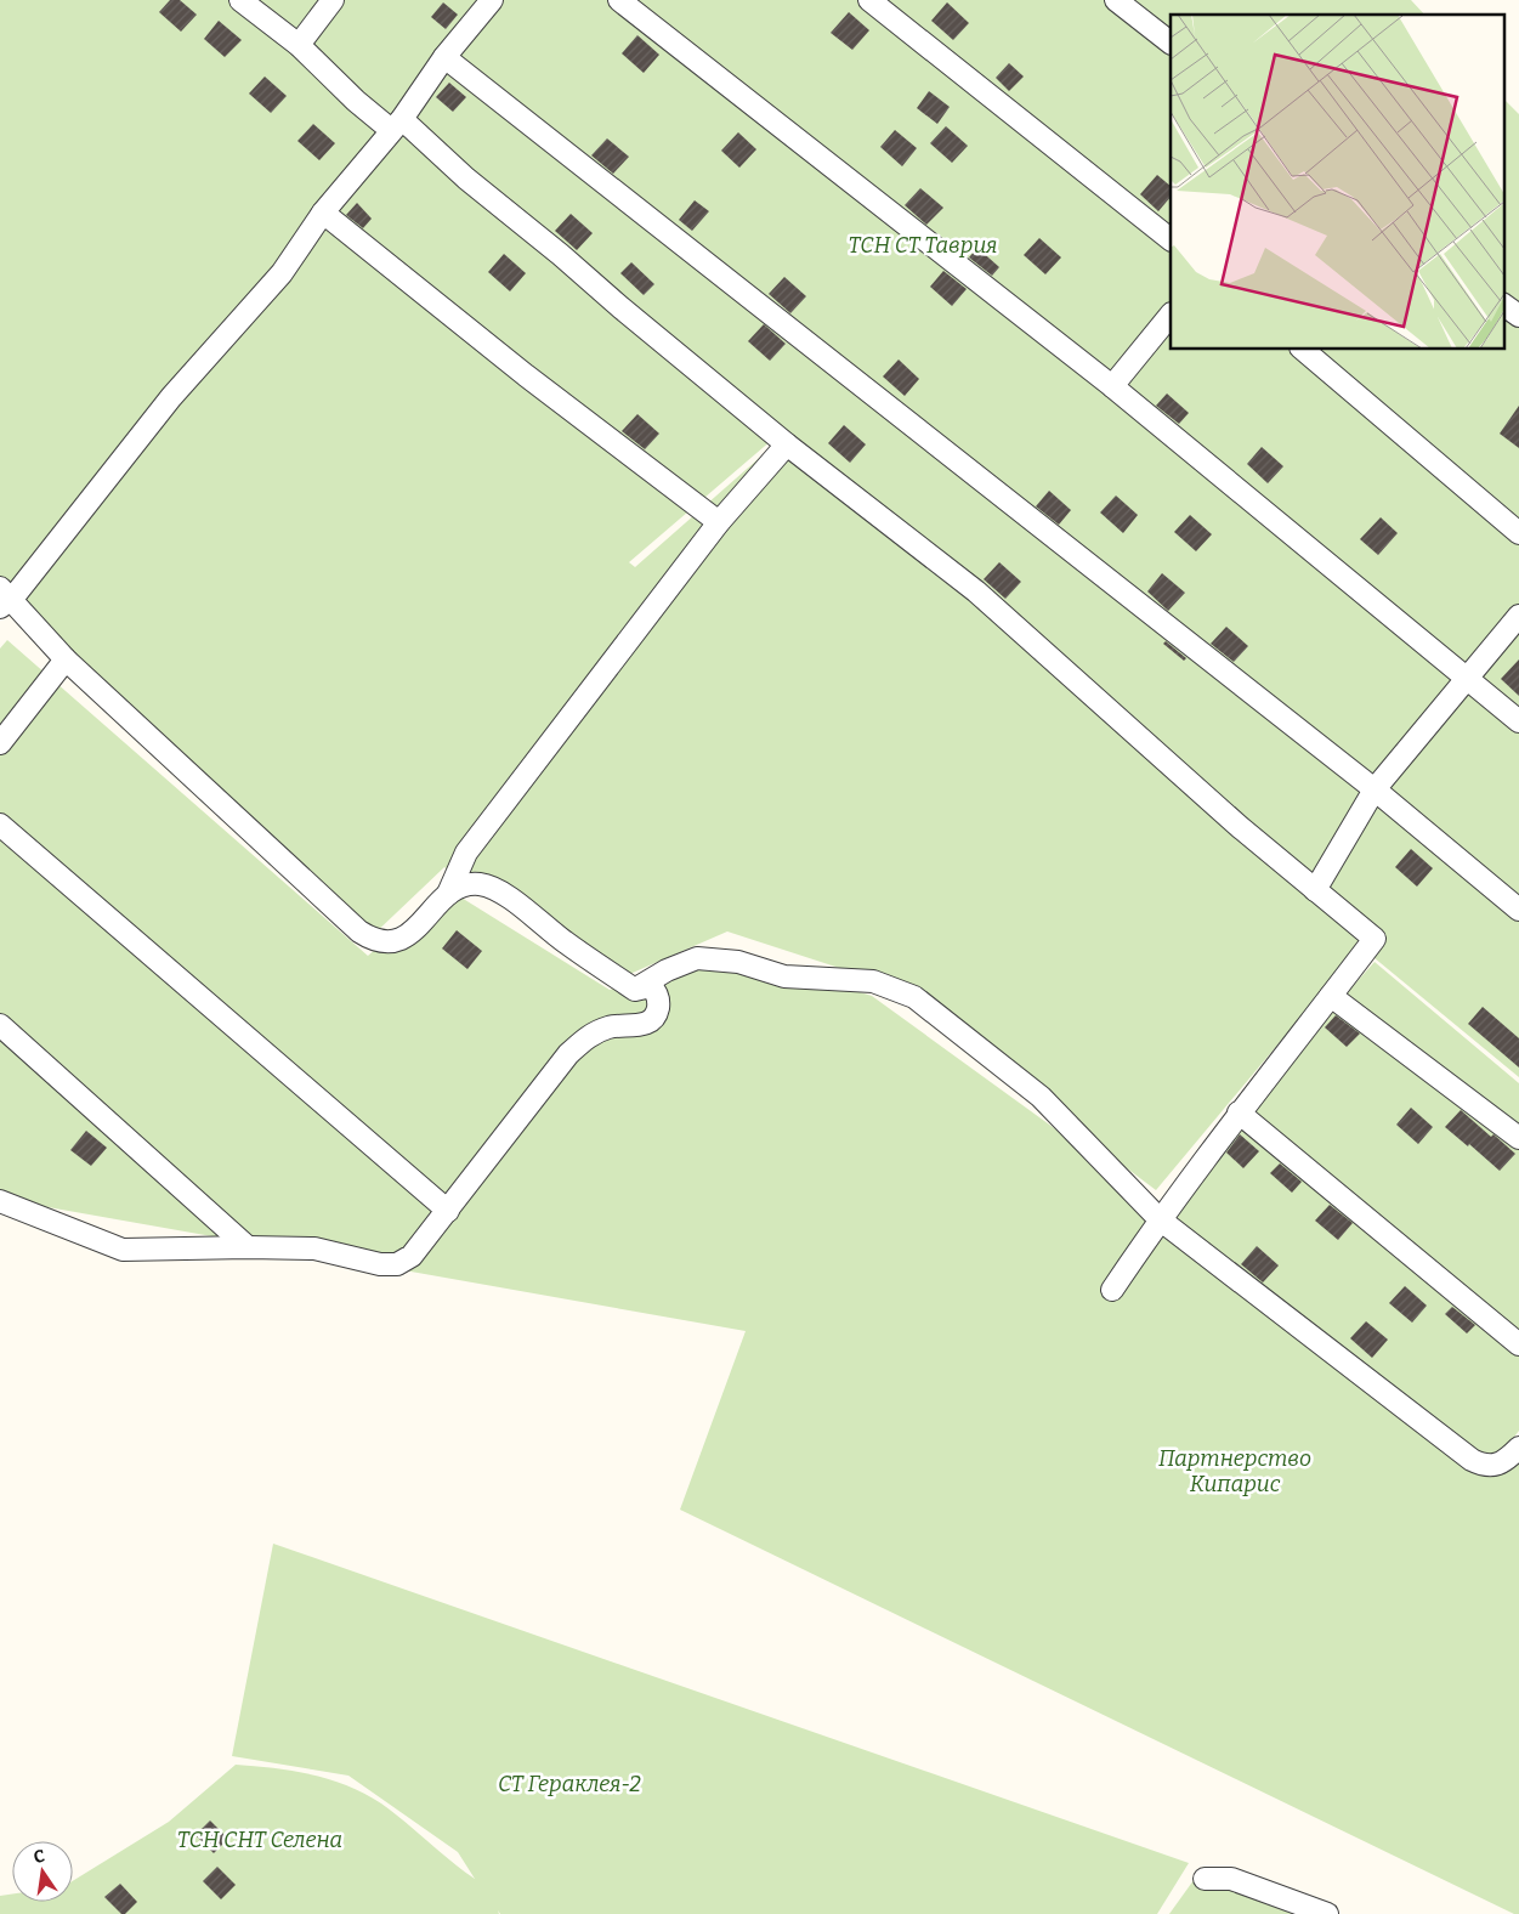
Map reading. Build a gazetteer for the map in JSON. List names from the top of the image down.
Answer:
{
  "parks": [
    "ТСН СТ Таврия",
    "Партнерство Кипарис",
    "СТ Гераклея-2",
    "ТСН СНТ Селена"
  ],
  "north": "top"
}
